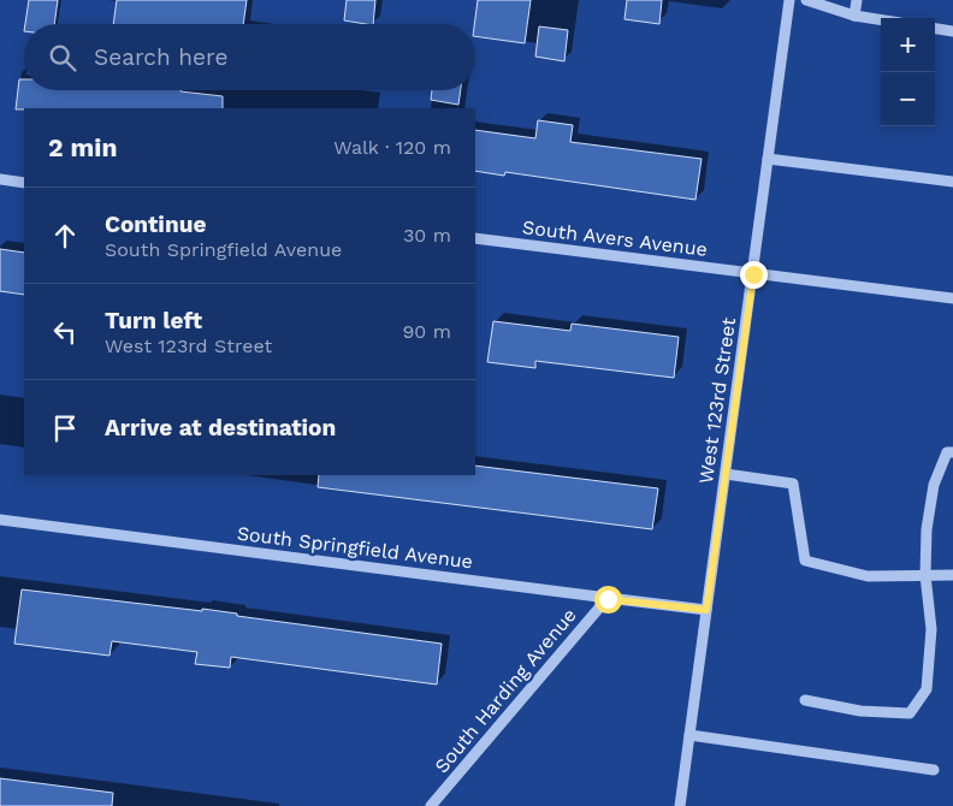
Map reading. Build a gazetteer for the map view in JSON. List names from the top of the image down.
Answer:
{
  "streets": {
    "street": [
      "South Avers Avenue",
      "West 123rd Street",
      "South Springfield Avenue",
      "South Harding Avenue"
    ]
  },
  "crossings": [
    ["South Avers Avenue", "West 123rd Street"],
    ["West 123rd Street", "South Springfield Avenue"],
    ["South Springfield Avenue", "South Harding Avenue"]
  ],
  "page": {
    "map_buttons": ["+", "−"],
    "search": "Search here",
    "heading": ["2 min", "Walk · 120 m"],
    "list": [
      ["Continue", "South Springfield Avenue", "30 m"],
      ["Turn left", "West 123rd Street", "90 m"],
      "Arrive at destination"
    ]
  }
}
